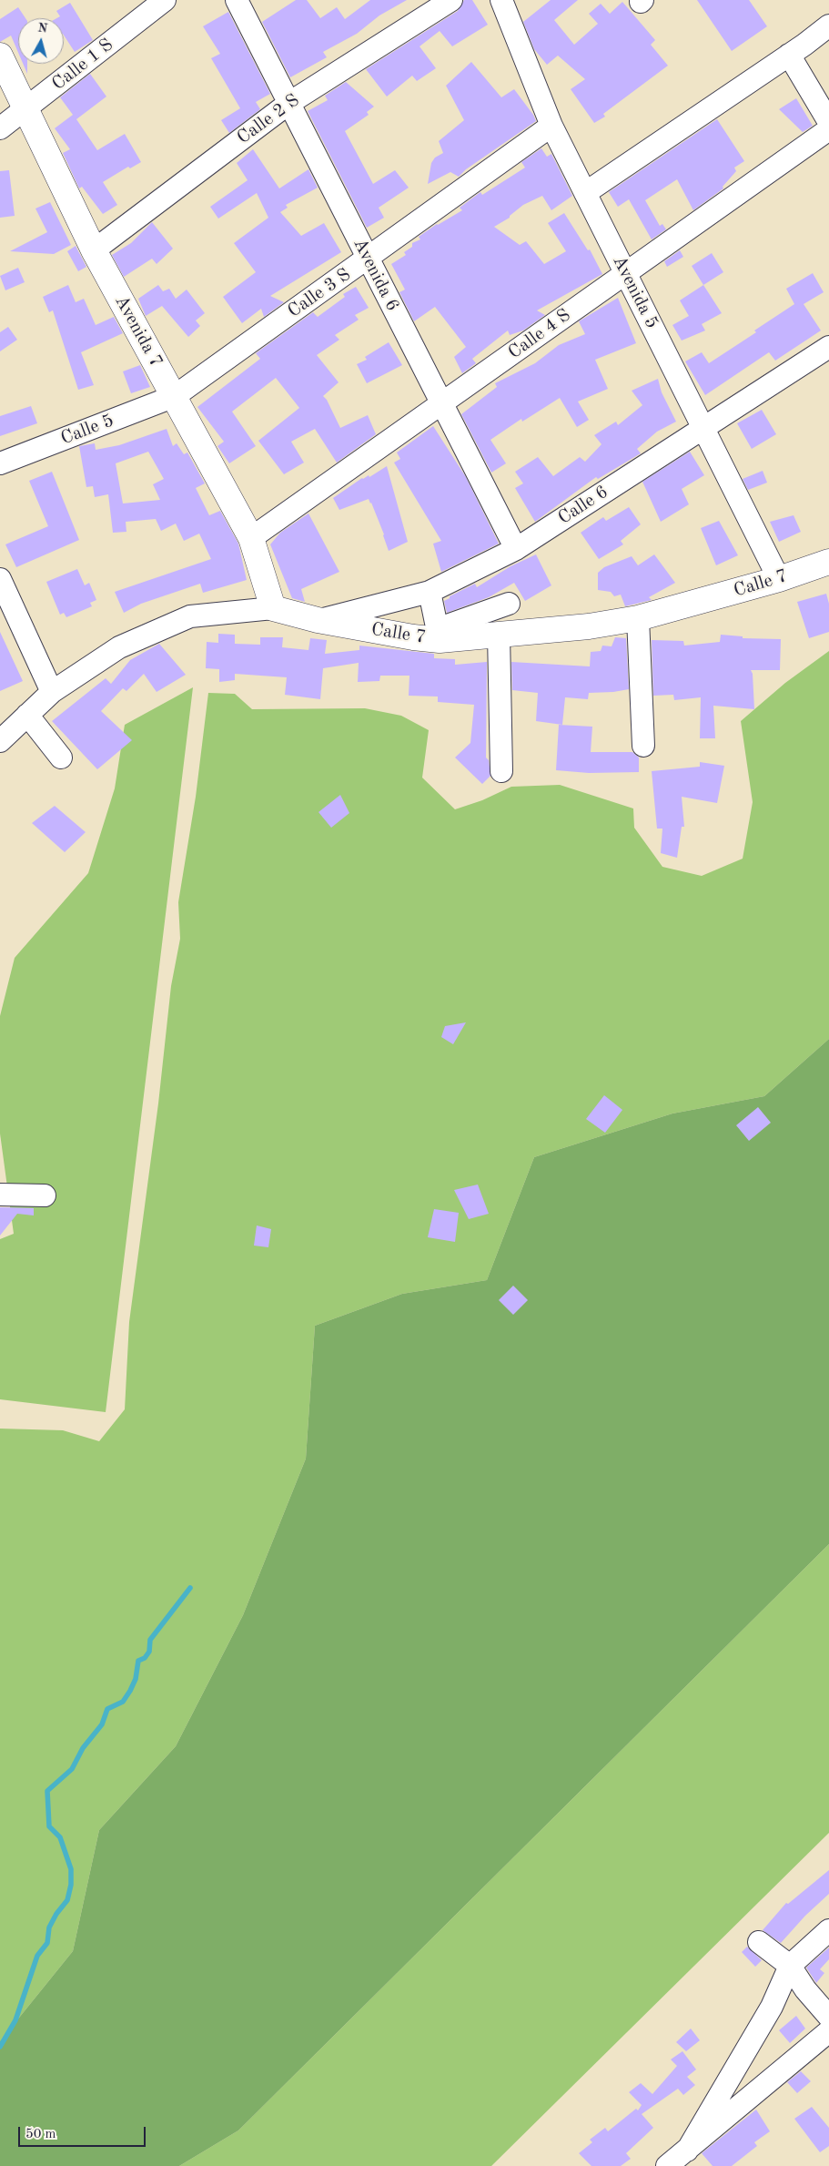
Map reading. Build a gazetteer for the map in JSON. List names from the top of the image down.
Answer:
{
  "streets": {
    "main road": ["Avenida 7", "Calle 7"],
    "street": [
      "Calle 1 S",
      "Calle 2 S",
      "Avenida 6",
      "Avenida 5",
      "Calle 3 S",
      "Calle 4 S",
      "Calle 5",
      "Calle 6"
    ]
  },
  "crossings": [
    ["Calle 1 S", "Avenida 7"],
    ["Calle 2 S", "Avenida 6"],
    ["Calle 2 S", "Avenida 7"],
    ["Avenida 6", "Calle 3 S"],
    ["Avenida 6", "Calle 4 S"],
    ["Avenida 6", "Calle 6"],
    ["Avenida 5", "Calle 3 S"],
    ["Avenida 5", "Calle 4 S"],
    ["Avenida 5", "Calle 6"],
    ["Avenida 5", "Calle 7"],
    ["Calle 3 S", "Avenida 7"],
    ["Calle 3 S", "Calle 5"],
    ["Avenida 7", "Calle 4 S"],
    ["Avenida 7", "Calle 5"],
    ["Avenida 7", "Calle 7"],
    ["Calle 6", "Calle 7"]
  ],
  "scale_bar": "50 m",
  "north": "top"
}
